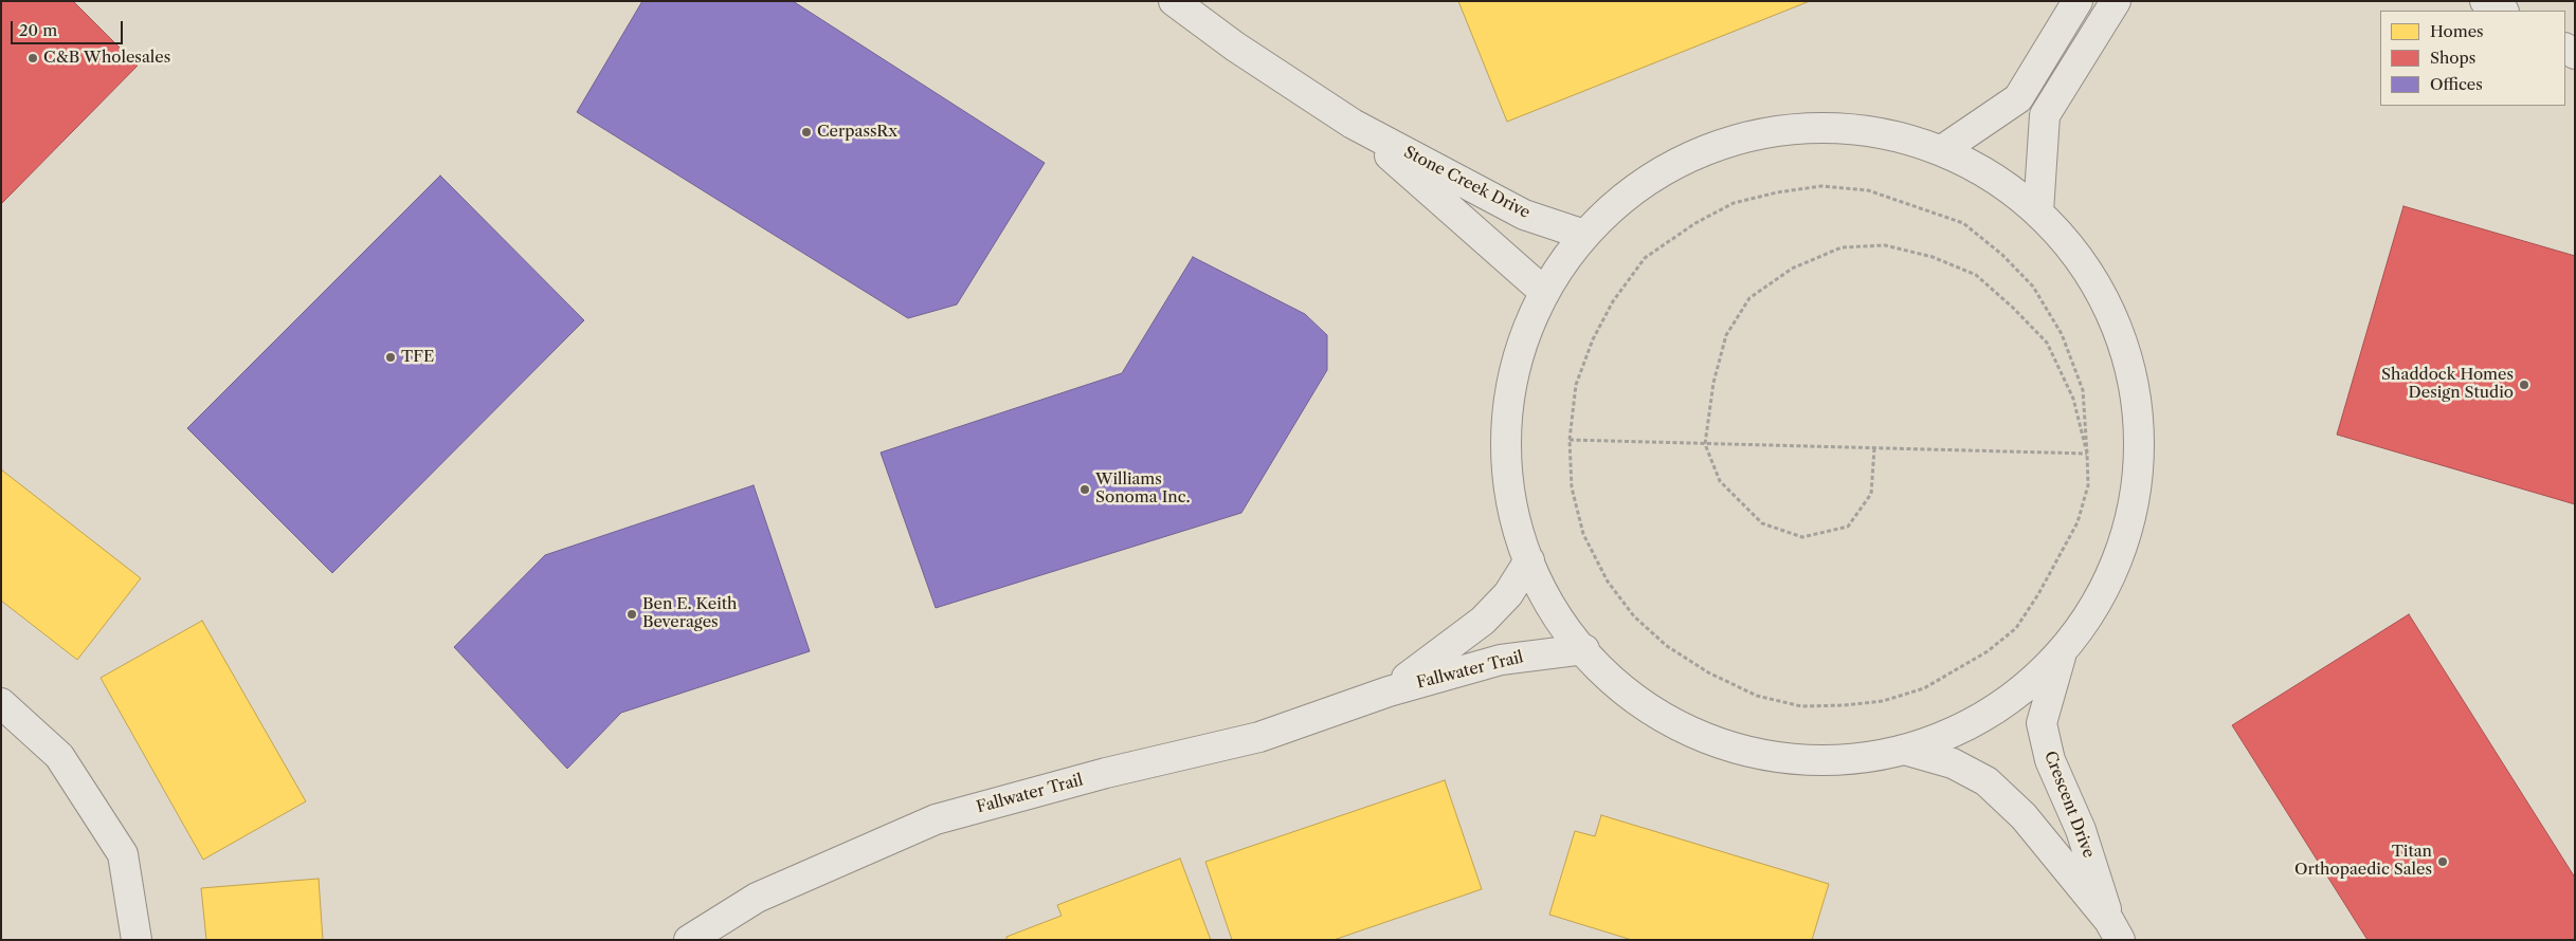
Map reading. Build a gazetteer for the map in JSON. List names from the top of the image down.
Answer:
{
  "streets": {
    "street": ["Stone Creek Drive", "Fallwater Trail", "Crescent Drive"]
  },
  "places": [
    "C&B Wholesales",
    "CerpassRx",
    "TFE",
    "Shaddock Homes Design Studio",
    "Williams Sonoma Inc.",
    "Ben E. Keith Beverages",
    "Titan Orthopaedic Sales"
  ],
  "legend": ["Homes", "Shops", "Offices"],
  "scale_bar": "20 m"
}
